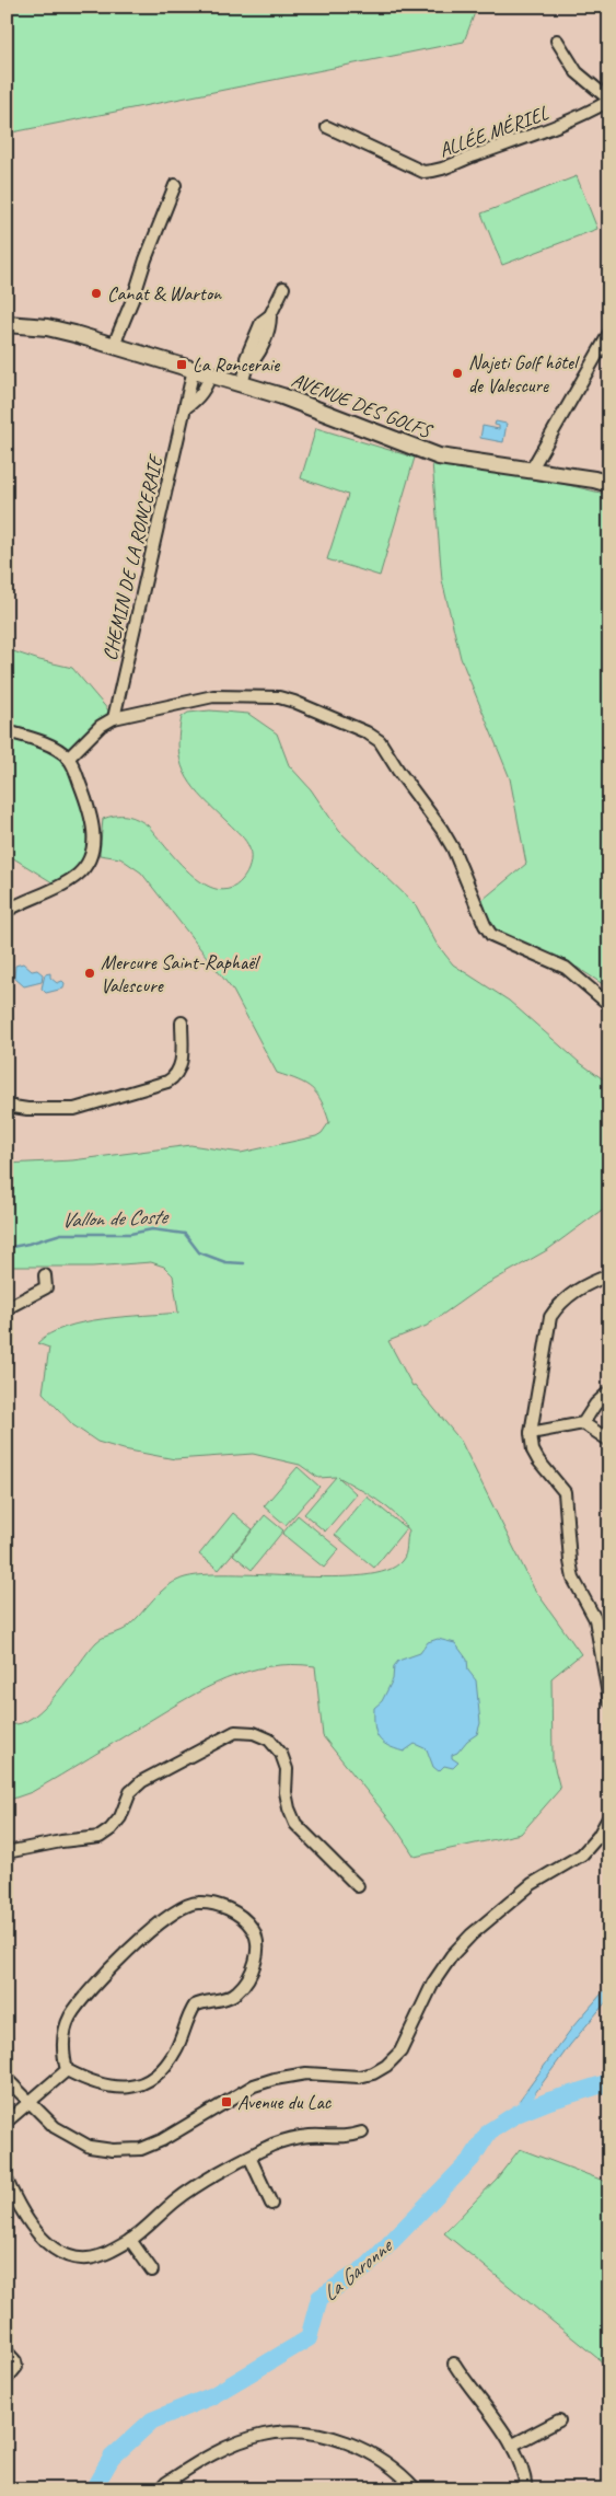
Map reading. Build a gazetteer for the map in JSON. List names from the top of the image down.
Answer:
{
  "streets": {
    "main road": ["AVENUE DES GOLFS"],
    "street": ["ALLÉE MÉRIEL", "CHEMIN DE LA RONCERAIE"]
  },
  "crossings": [
    ["AVENUE DES GOLFS", "CHEMIN DE LA RONCERAIE"]
  ],
  "water": ["Vallon de Coste", "La Garonne"],
  "places": {
    "other": ["Canat & Warton", "Najeti Golf hôtel de Valescure", "Mercure Saint-Raphaël Valescure"],
    "transit": ["La Ronceraie", "Avenue du Lac"]
  }
}
